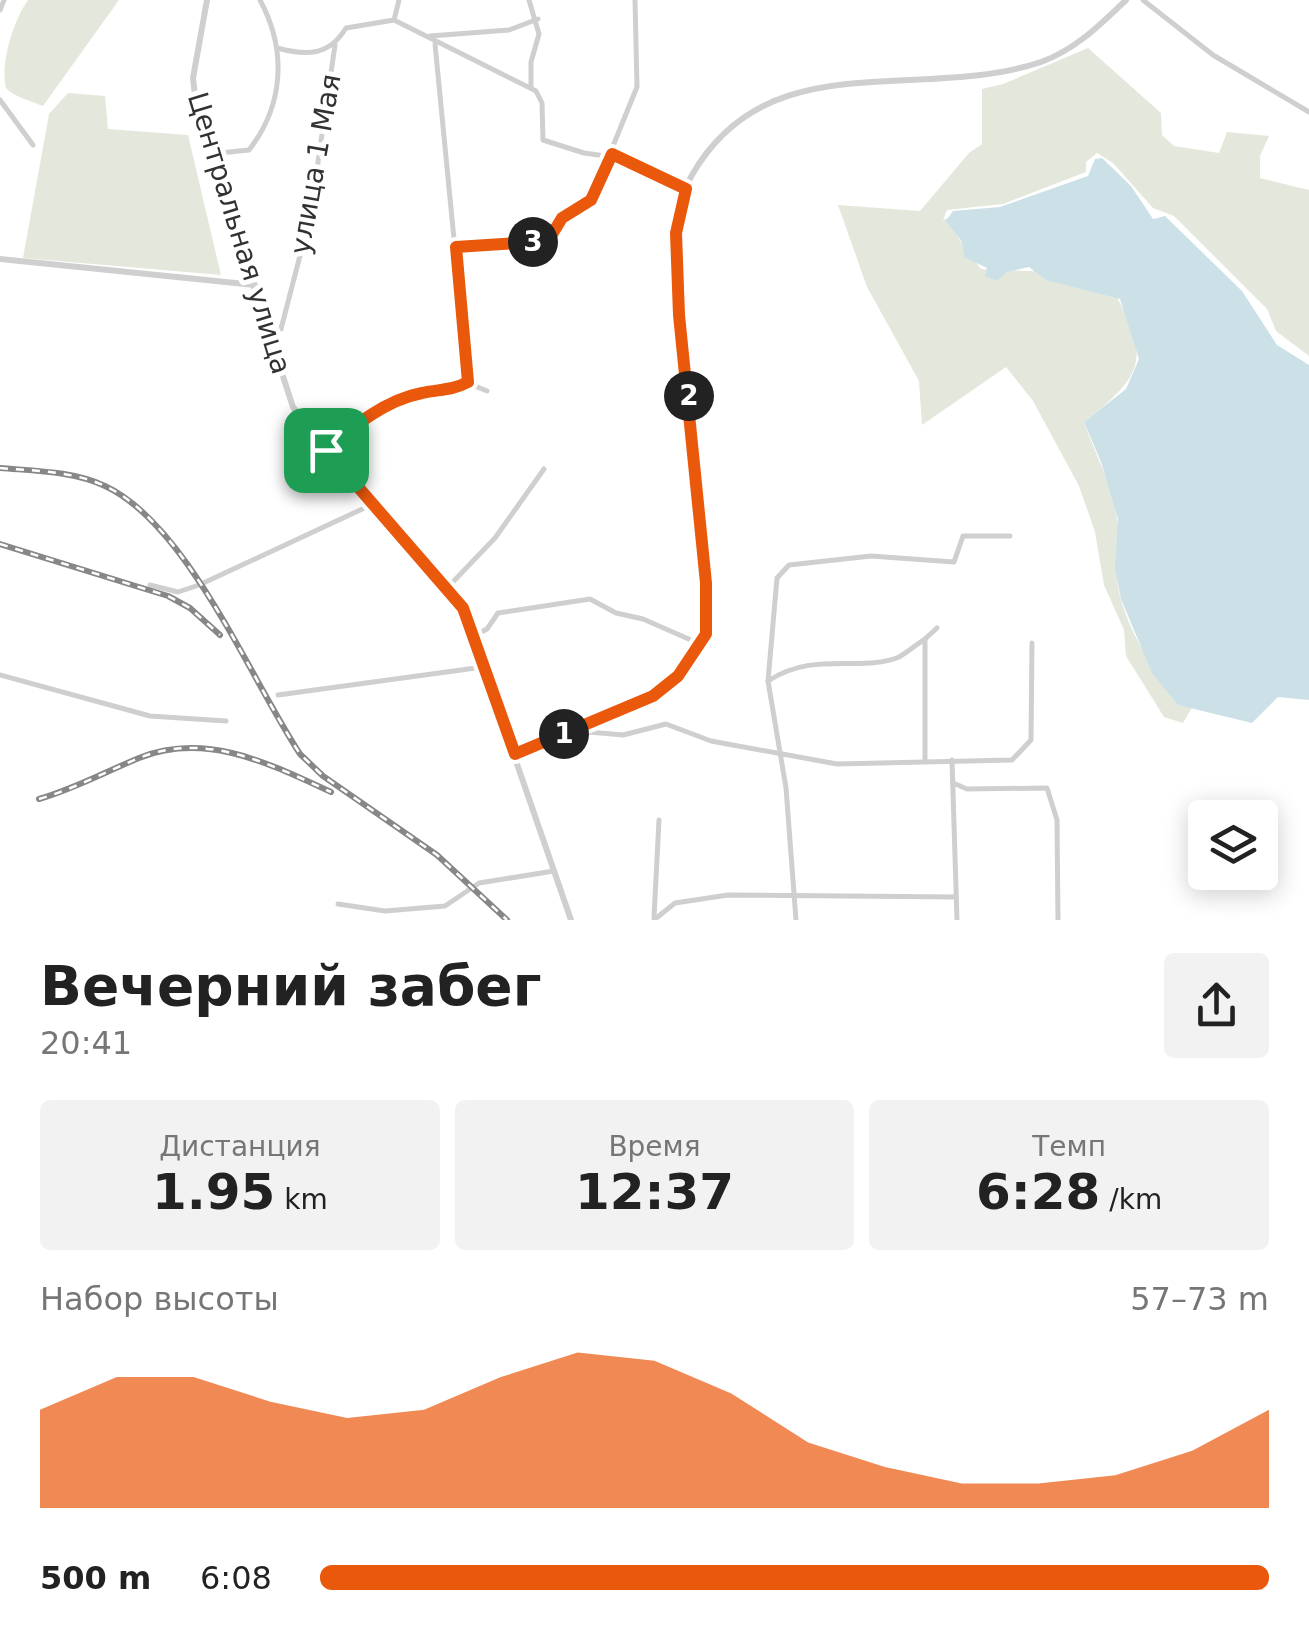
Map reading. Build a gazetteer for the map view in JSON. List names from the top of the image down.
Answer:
{
  "streets": {
    "street": ["улица 1 Мая", "Центральная улица"]
  },
  "crossings": [
    ["улица 1 Мая", "Центральная улица"]
  ],
  "page": {
    "pins": ["3", "2", "1"],
    "heading": ["Вечерний забег", "20:41"],
    "stats": [
      ["Дистанция", "1.95 km"],
      ["Время", "12:37"],
      ["Темп", "6:28 /km"]
    ],
    "chart": ["Набор высоты", "57–73 m"],
    "list": [
      {
        "name": "500 m",
        "note": "6:08"
      }
    ]
  }
}
